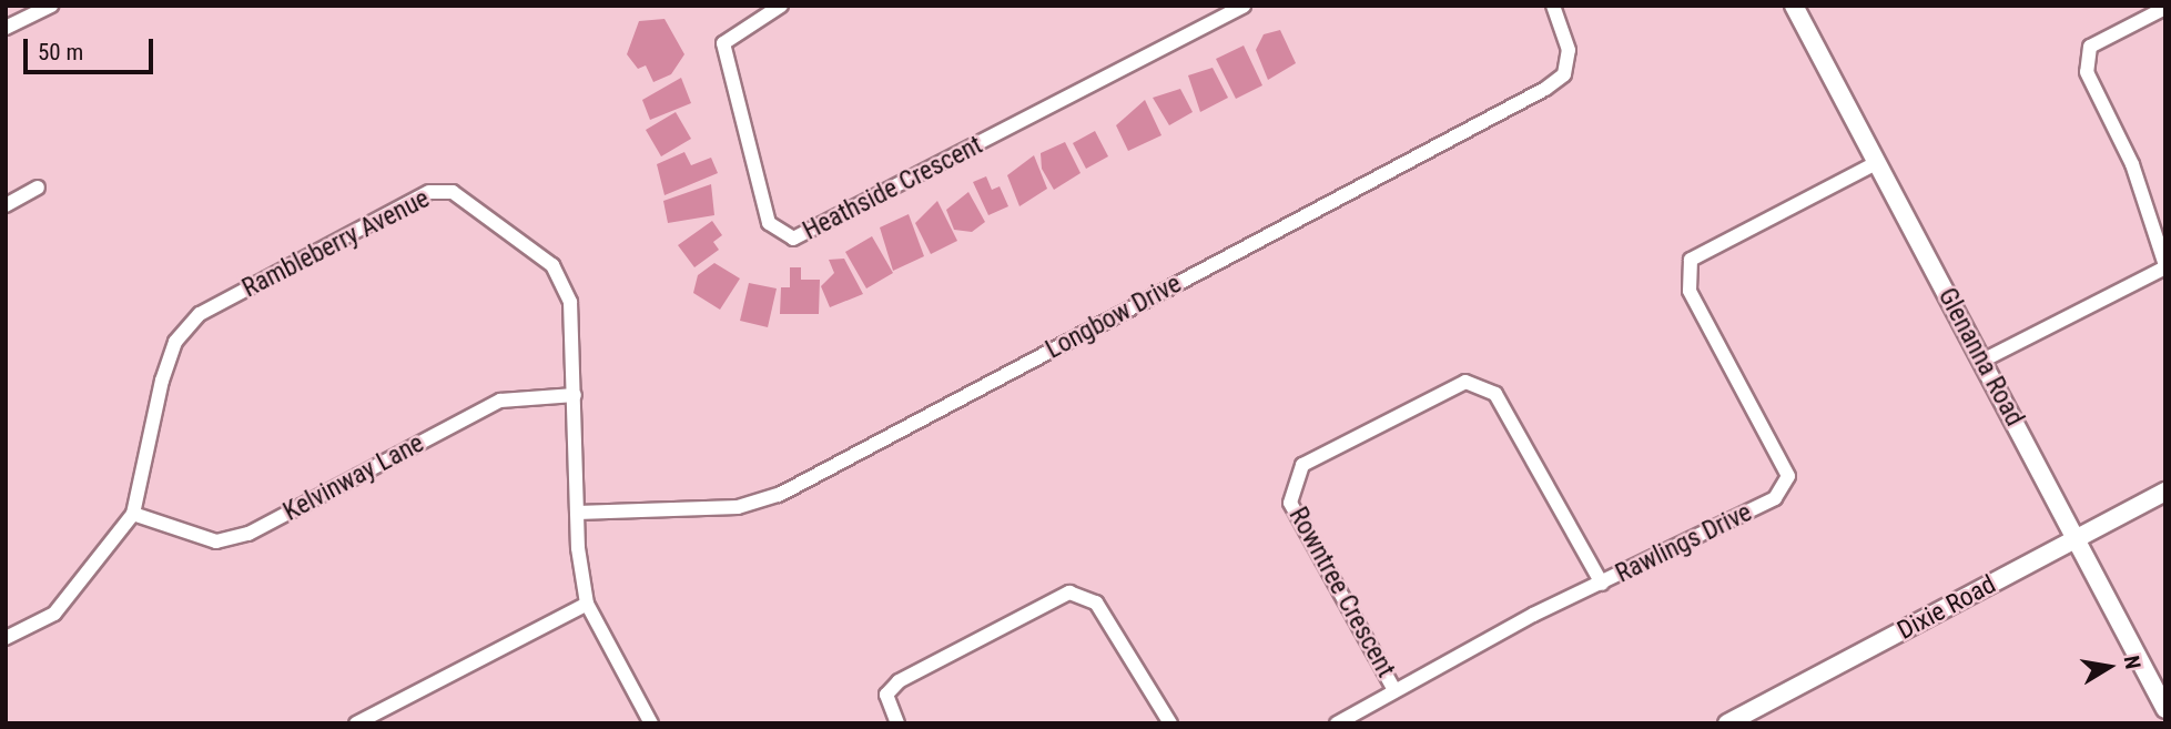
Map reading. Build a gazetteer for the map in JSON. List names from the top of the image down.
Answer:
{
  "streets": {
    "street": [
      "Heathside Crescent",
      "Rambleberry Avenue",
      "Longbow Drive",
      "Glenanna Road",
      "Kelvinway Lane",
      "Rawlings Drive",
      "Rowntree Crescent",
      "Dixie Road"
    ]
  },
  "crossings": [
    ["Rambleberry Avenue", "Longbow Drive"],
    ["Rambleberry Avenue", "Kelvinway Lane"],
    ["Glenanna Road", "Rawlings Drive"],
    ["Glenanna Road", "Dixie Road"],
    ["Rawlings Drive", "Rowntree Crescent"]
  ],
  "scale_bar": "50 m",
  "north": "right"
}
